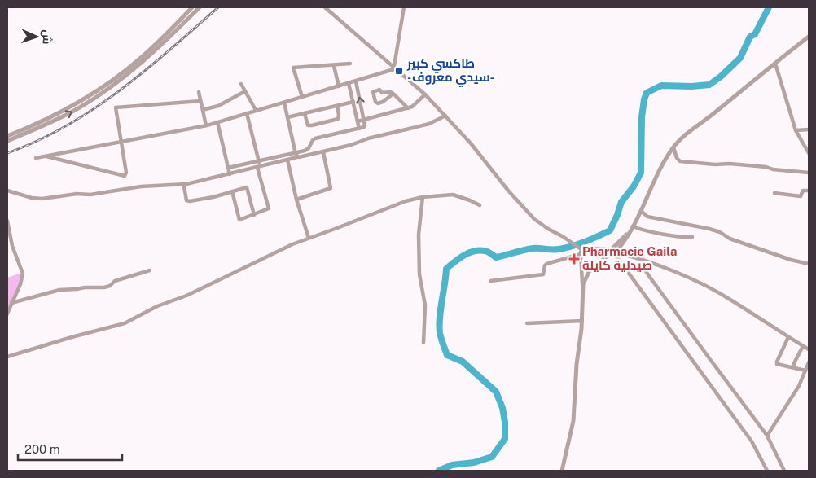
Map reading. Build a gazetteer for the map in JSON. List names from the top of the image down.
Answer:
{
  "places": {
    "transit": ["طاكسي كبير -سيدي معروف-"],
    "health": ["Pharmacie Gaila صيدلية كايلة"]
  },
  "scale_bar": "200 m",
  "north": "right"
}
